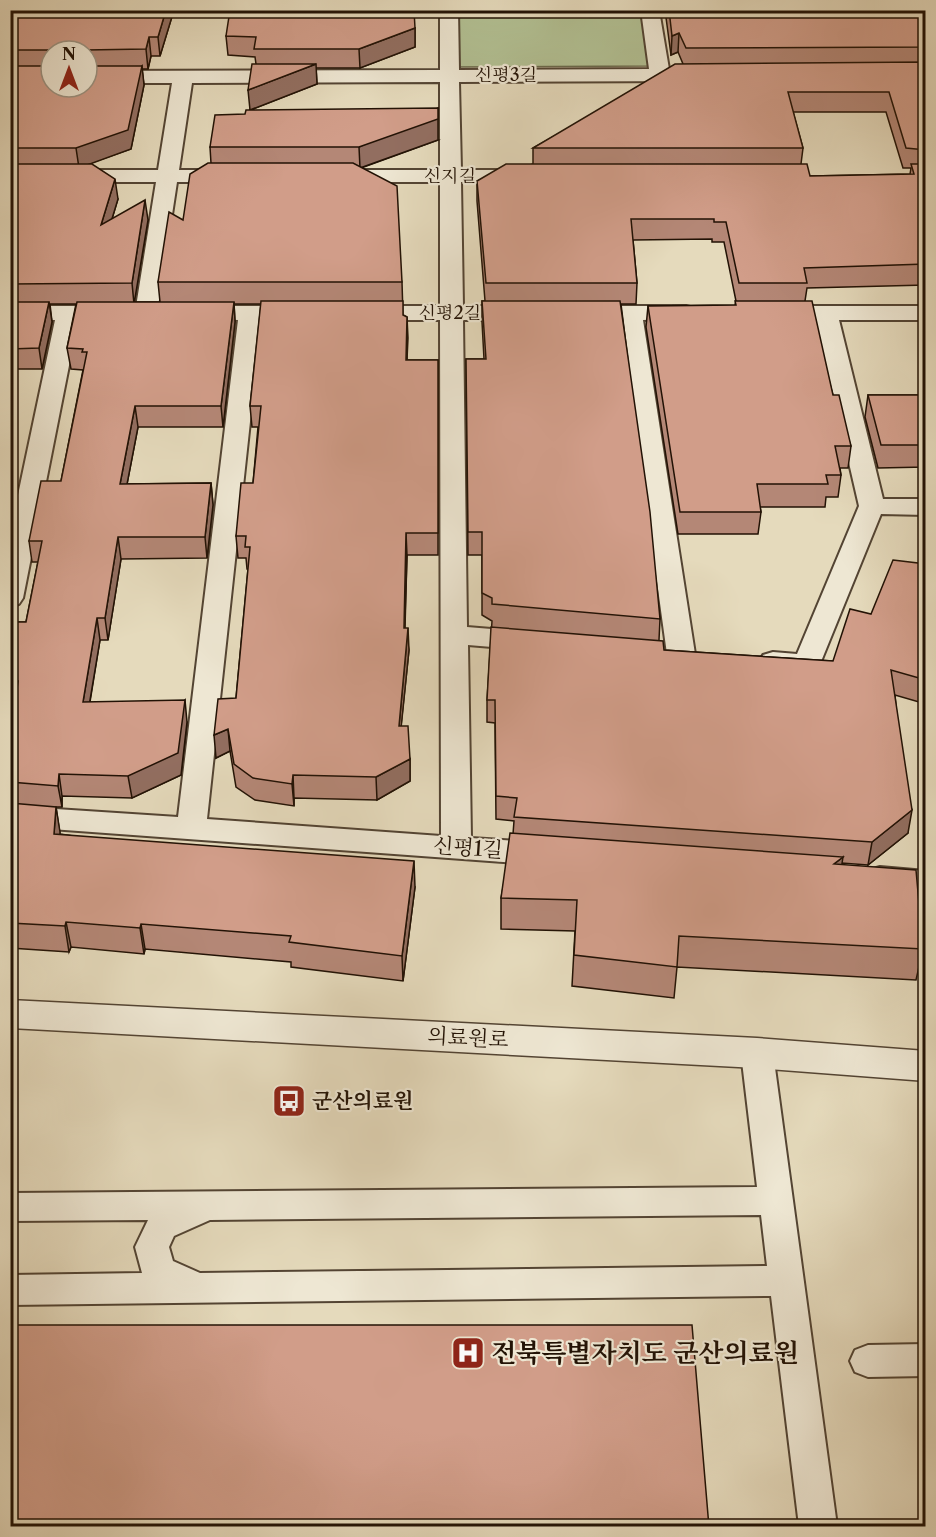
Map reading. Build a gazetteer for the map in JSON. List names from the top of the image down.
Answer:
{
  "streets": {
    "street": ["의료원로"],
    "lane": [
      "신평3길",
      "신지길",
      "신평2길",
      "신평1길"
    ]
  },
  "places": {
    "bus stop": ["군산의료원"],
    "hospital": ["전북특별자치도 군산의료원"]
  },
  "north": "top"
}
